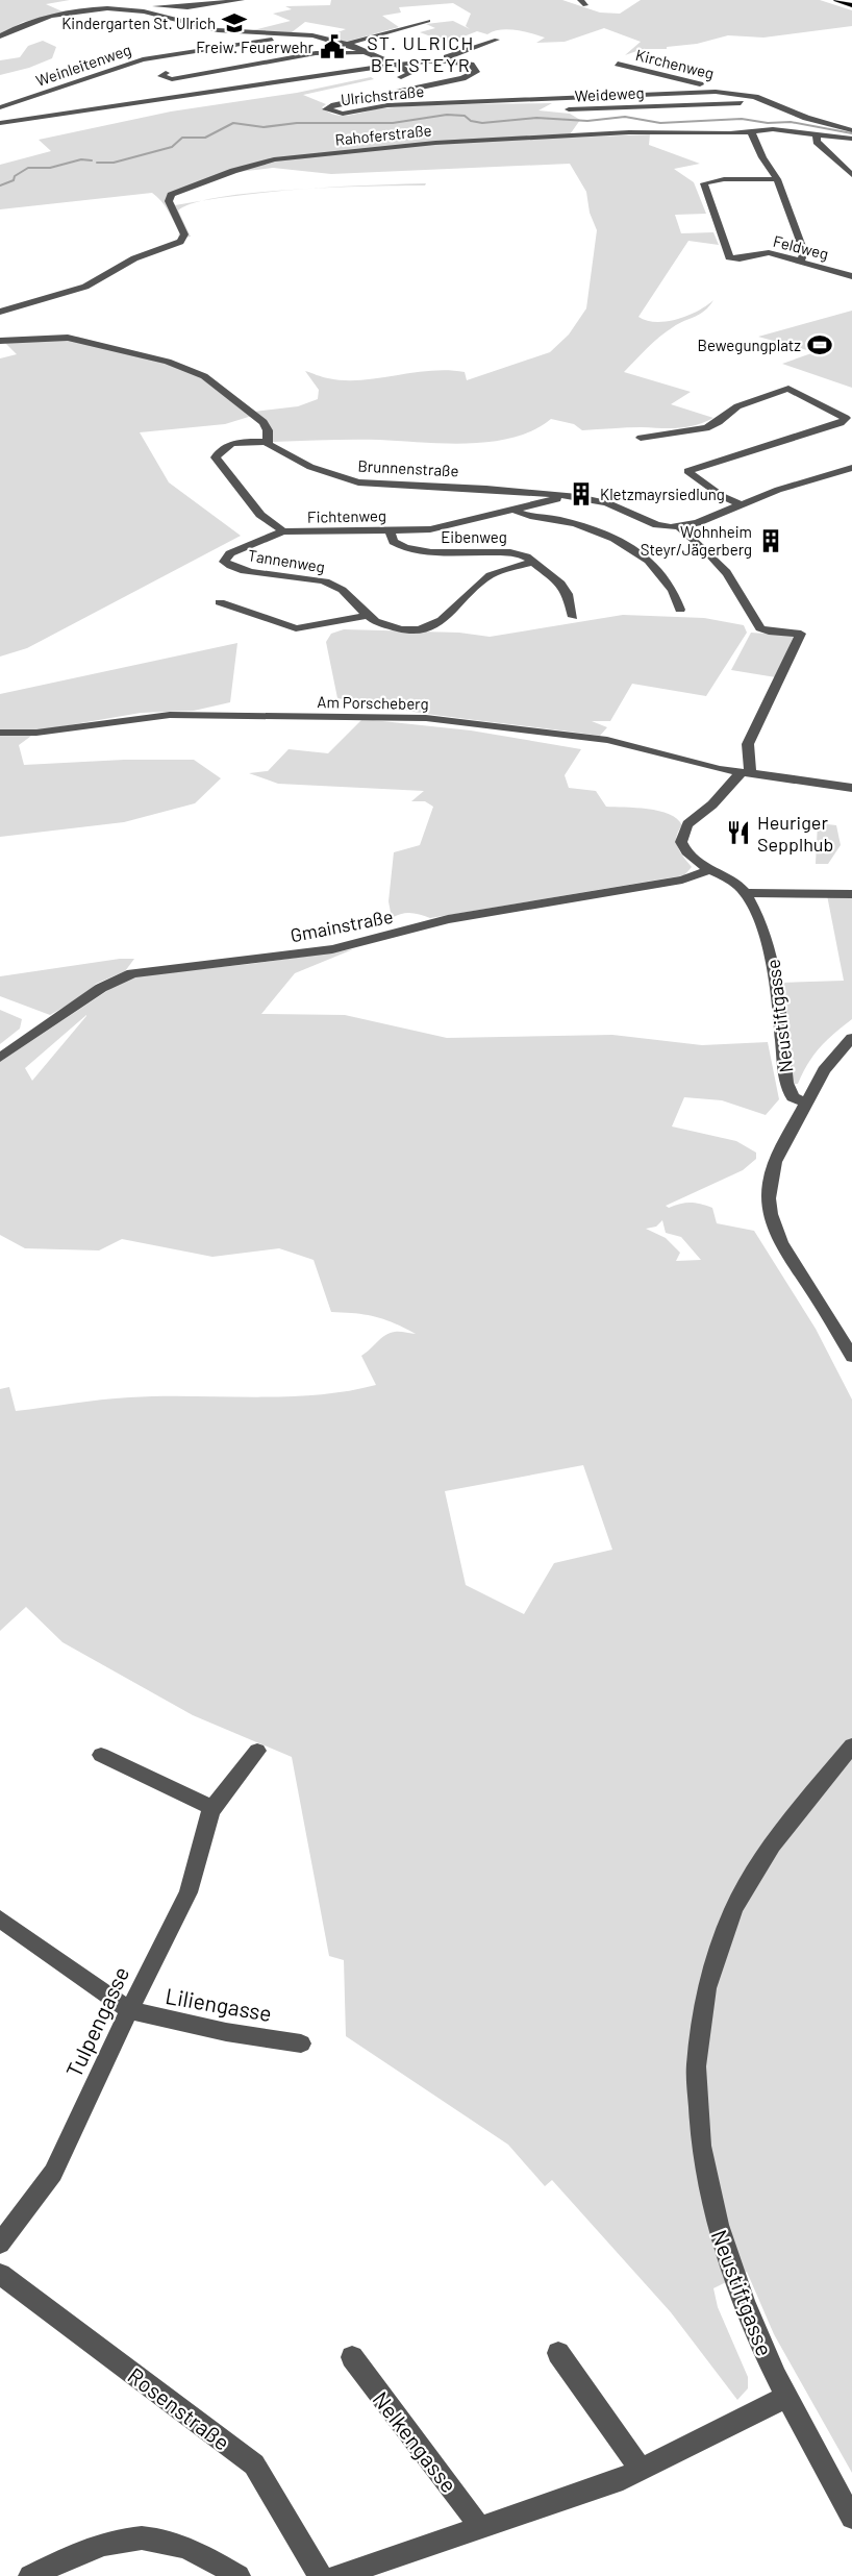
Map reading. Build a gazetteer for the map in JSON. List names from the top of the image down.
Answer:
{
  "streets": {
    "street": [
      "Kirchenweg",
      "Weinleitenweg",
      "Weideweg",
      "Ulrichstraße",
      "Rahoferstraße",
      "Feldweg",
      "Brunnenstraße",
      "Fichtenweg",
      "Eibenweg",
      "Tannenweg",
      "Am Porscheberg",
      "Gmainstraße",
      "Neustiftgasse",
      "Liliengasse",
      "Tulpengasse",
      "Rosenstraße",
      "Nelkengasse"
    ]
  },
  "crossings": [
    ["Kirchenweg", "Ulrichstraße"],
    ["Weideweg", "Ulrichstraße"],
    ["Brunnenstraße", "Fichtenweg"],
    ["Fichtenweg", "Eibenweg"],
    ["Fichtenweg", "Tannenweg"],
    ["Eibenweg", "Tannenweg"],
    ["Am Porscheberg", "Neustiftgasse"],
    ["Gmainstraße", "Neustiftgasse"],
    ["Liliengasse", "Tulpengasse"]
  ],
  "districts": ["ST. ULRICH BEI STEYR"],
  "places": {
    "school or university": ["Kindergarten St. Ulrich"],
    "public building": ["Freiw. Feuerwehr"],
    "sports": ["Bewegungplatz"],
    "building": ["Kletzmayrsiedlung", "Wohnheim Steyr/Jägerberg"],
    "restaurant": ["Heuriger Sepplhub"]
  }
}
